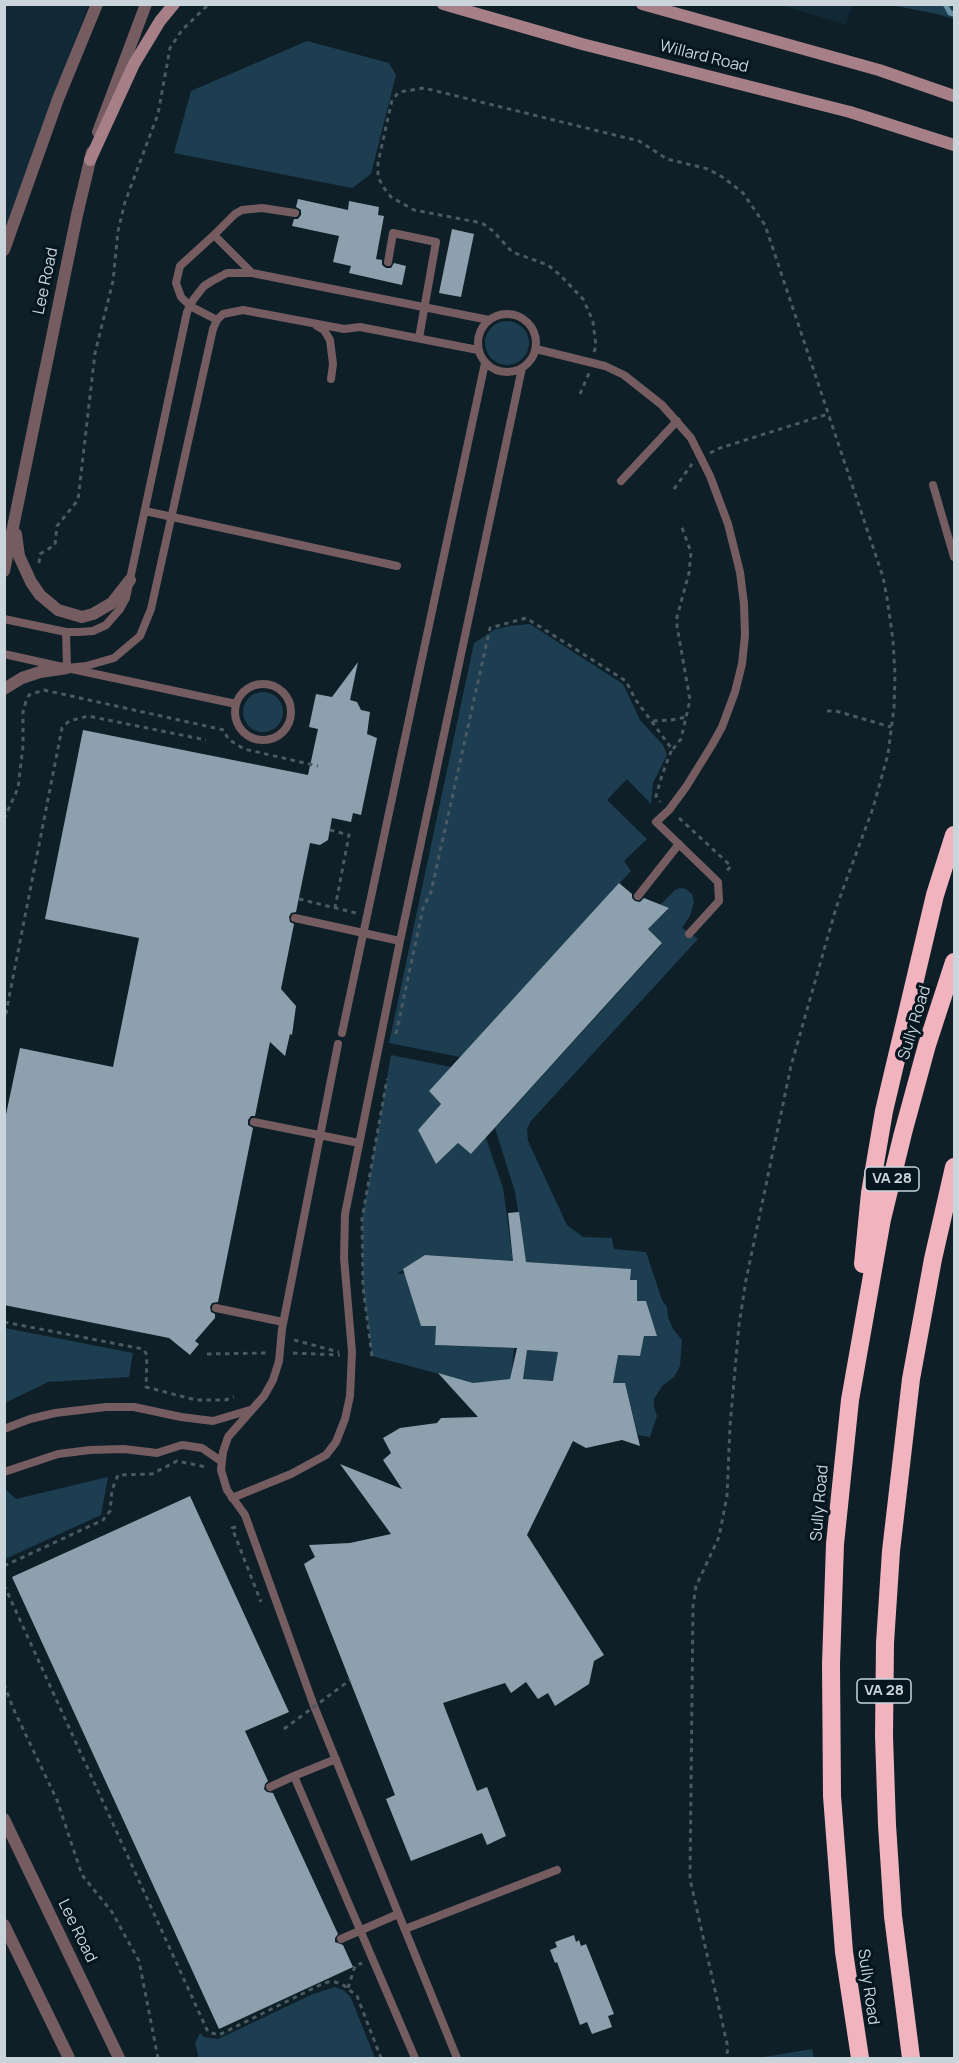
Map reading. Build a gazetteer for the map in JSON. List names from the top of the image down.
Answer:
{
  "streets": {
    "highway": ["Sully Road", "VA 28"],
    "main road": ["Willard Road"],
    "street": ["Lee Road"]
  }
}
